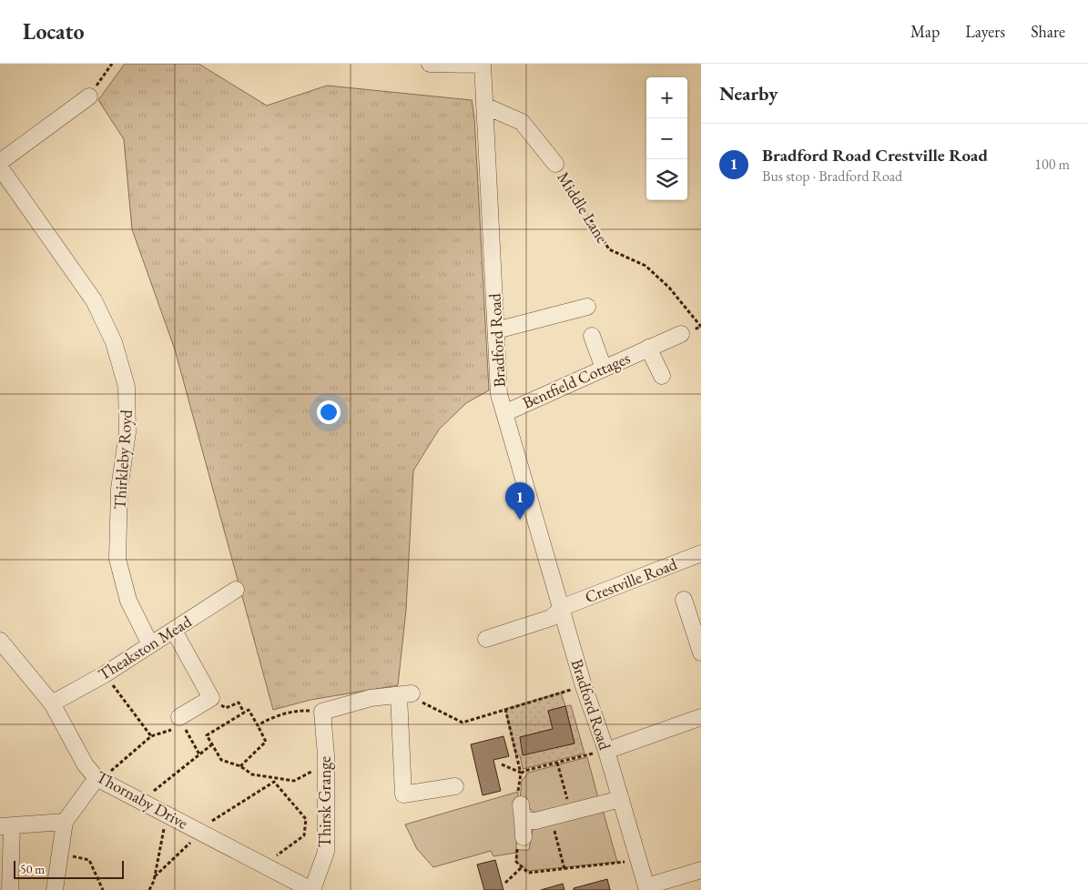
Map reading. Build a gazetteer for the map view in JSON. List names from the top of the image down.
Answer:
{
  "streets": {
    "street": [
      "Middle Lane",
      "Bradford Road",
      "Bentfield Cottages",
      "Thirkleby Royd",
      "Crestville Road",
      "Theakston Mead",
      "Thornaby Drive",
      "Thirsk Grange"
    ]
  },
  "crossings": [
    ["Middle Lane", "Bradford Road"],
    ["Bradford Road", "Bentfield Cottages"],
    ["Bradford Road", "Crestville Road"],
    ["Thirkleby Royd", "Theakston Mead"],
    ["Theakston Mead", "Thornaby Drive"],
    ["Thornaby Drive", "Thirsk Grange"]
  ],
  "scale_bar": "50 m",
  "page": {
    "header": "Locato",
    "nav": ["Map", "Layers", "Share"],
    "heading": "Nearby",
    "map_buttons": ["+", "−"],
    "list": [
      {
        "mark": "1",
        "name": "Bradford Road Crestville Road",
        "note": "Bus stop · Bradford Road",
        "value": "100 m"
      }
    ],
    "pins": "1",
    "scale": "50 m"
  }
}
